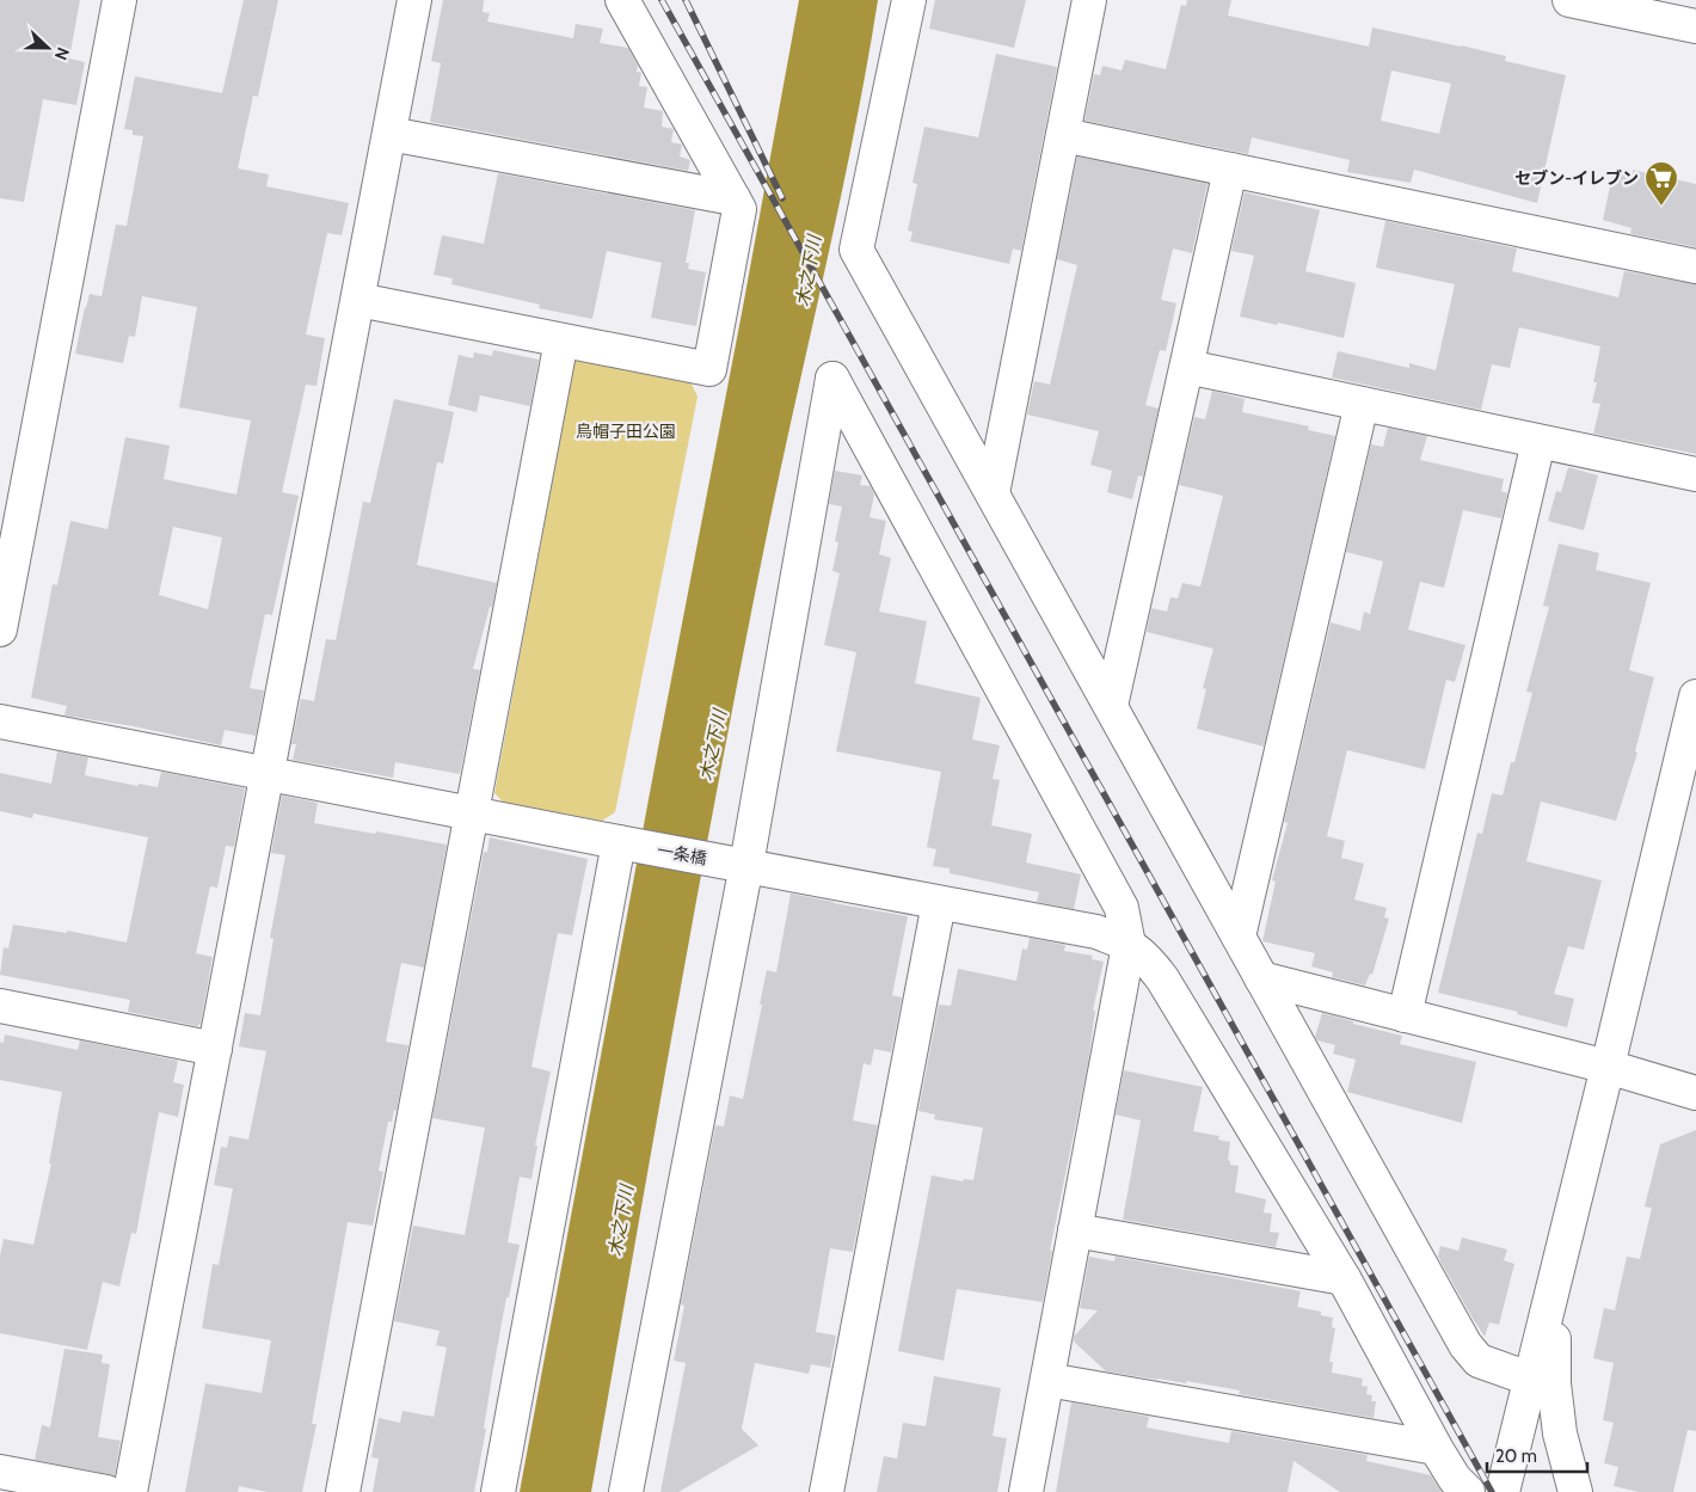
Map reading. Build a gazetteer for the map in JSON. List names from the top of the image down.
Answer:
{
  "streets": {
    "street": ["一条橋"]
  },
  "water": ["木之下川"],
  "parks": ["烏帽子田公園"],
  "places": {
    "supermarket": ["セブン-イレブン"]
  },
  "scale_bar": "20 m",
  "north": "right"
}
